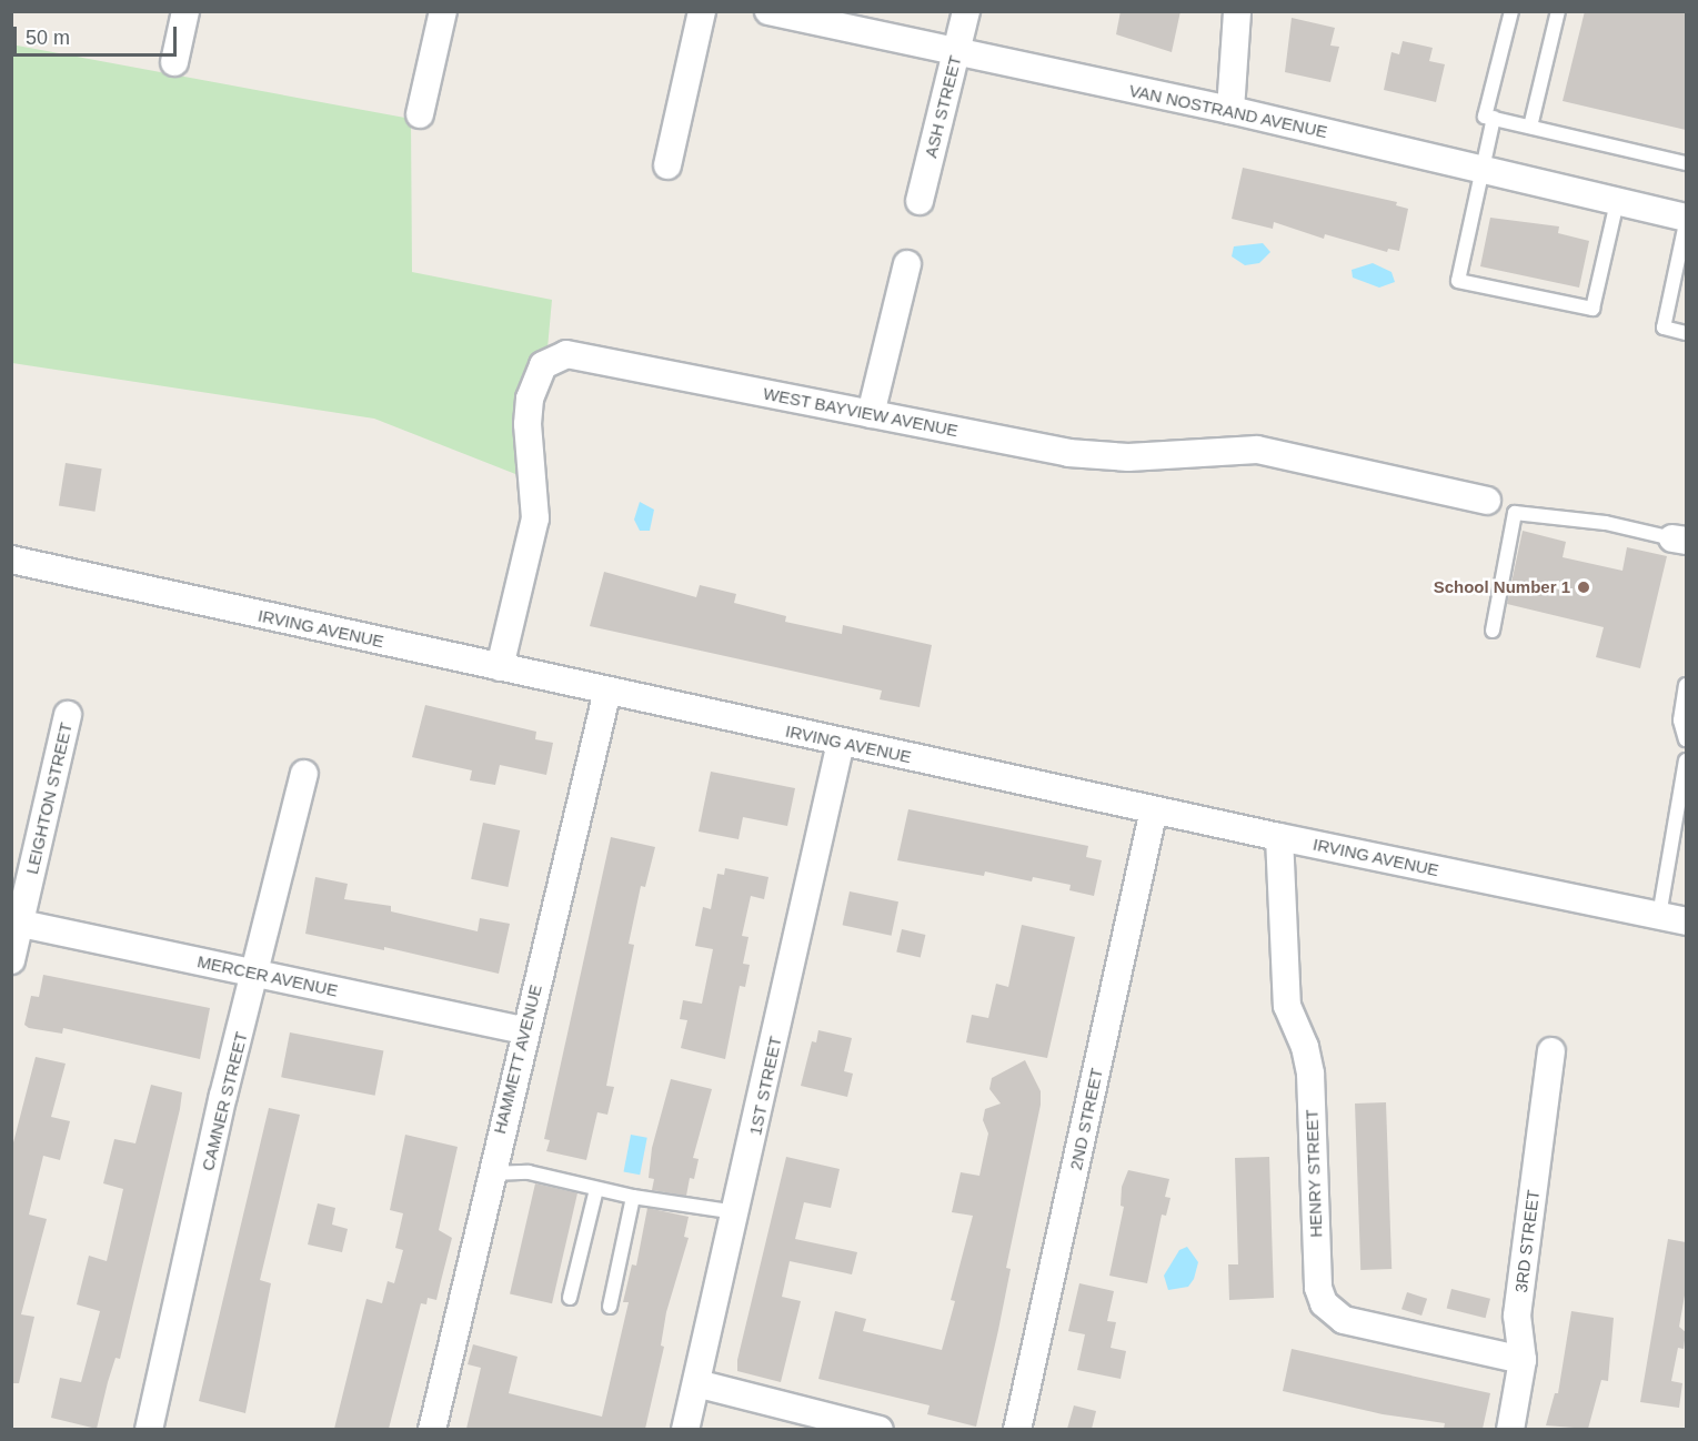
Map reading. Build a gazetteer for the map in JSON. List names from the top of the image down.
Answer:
{
  "streets": {
    "street": [
      "ASH STREET",
      "VAN NOSTRAND AVENUE",
      "WEST BAYVIEW AVENUE",
      "IRVING AVENUE",
      "LEIGHTON STREET",
      "MERCER AVENUE",
      "HAMMETT AVENUE",
      "1ST STREET",
      "CAMNER STREET",
      "2ND STREET",
      "HENRY STREET",
      "3RD STREET"
    ]
  },
  "crossings": [
    ["ASH STREET", "VAN NOSTRAND AVENUE"],
    ["WEST BAYVIEW AVENUE", "IRVING AVENUE"],
    ["IRVING AVENUE", "HAMMETT AVENUE"],
    ["IRVING AVENUE", "1ST STREET"],
    ["IRVING AVENUE", "2ND STREET"],
    ["IRVING AVENUE", "HENRY STREET"],
    ["LEIGHTON STREET", "MERCER AVENUE"],
    ["MERCER AVENUE", "HAMMETT AVENUE"],
    ["MERCER AVENUE", "CAMNER STREET"],
    ["HENRY STREET", "3RD STREET"]
  ],
  "places": ["School Number 1"],
  "scale_bar": "50 m"
}
